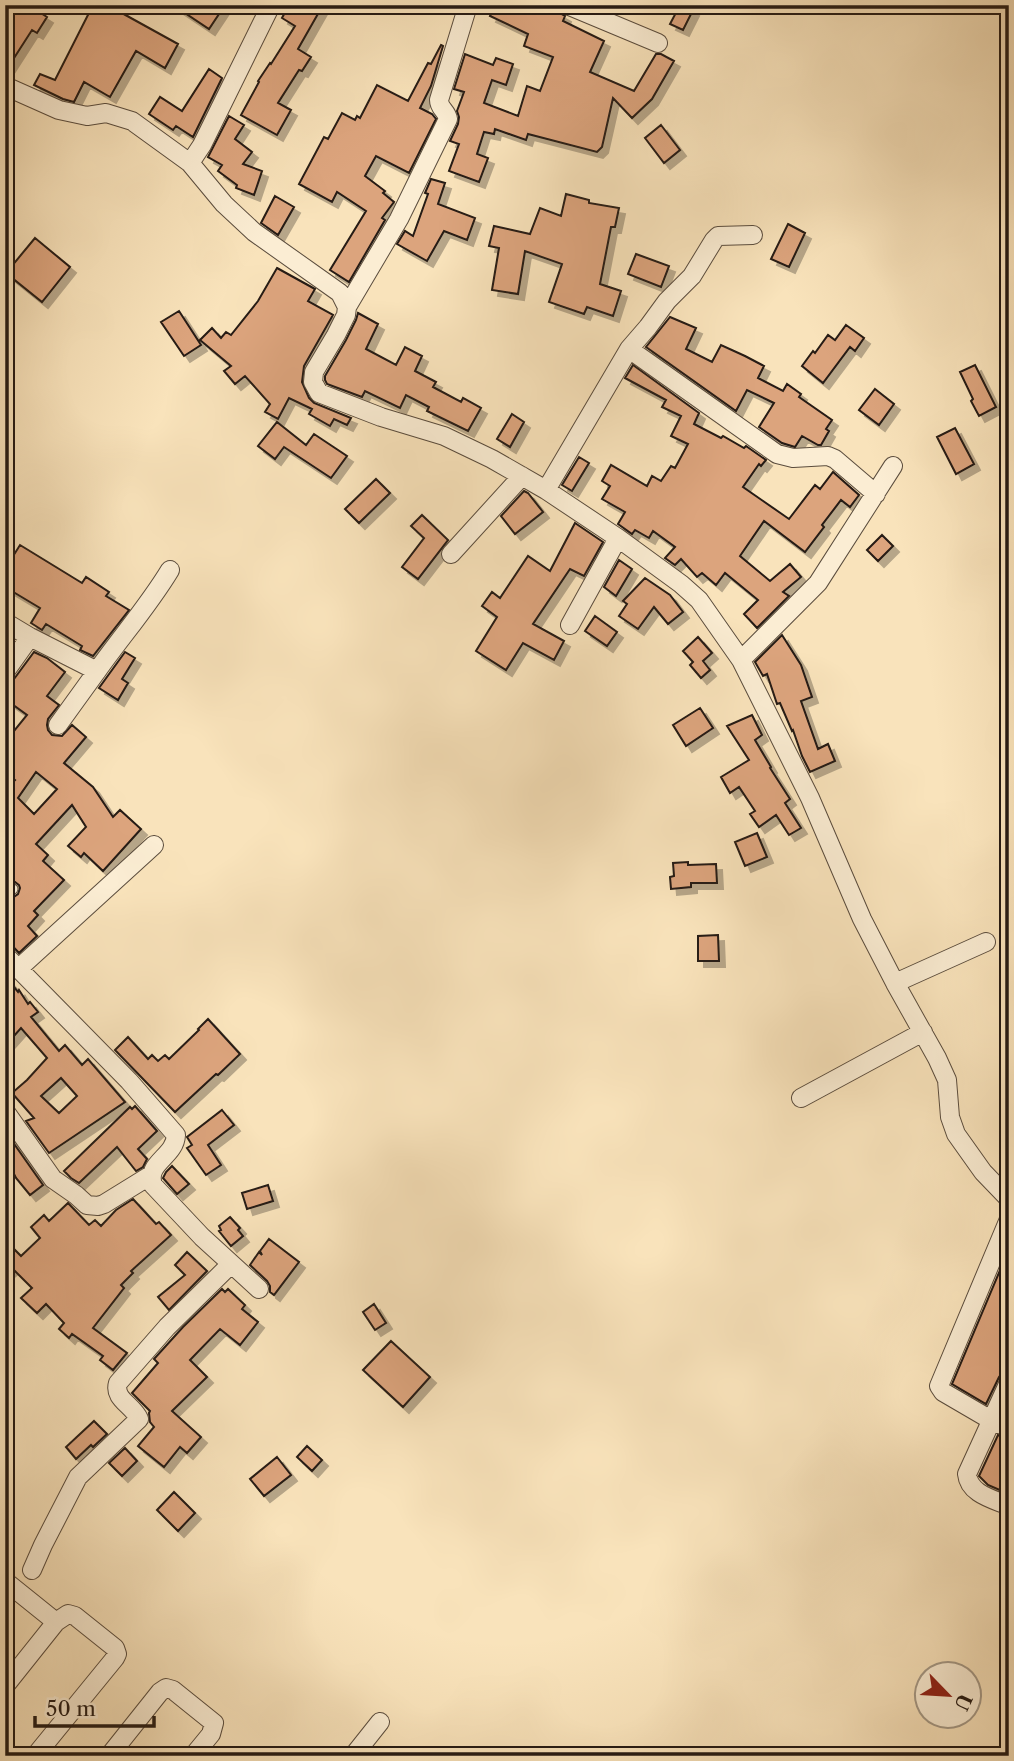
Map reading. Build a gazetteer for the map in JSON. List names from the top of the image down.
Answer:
{
  "scale_bar": "50 m",
  "north": "bottom right"
}
